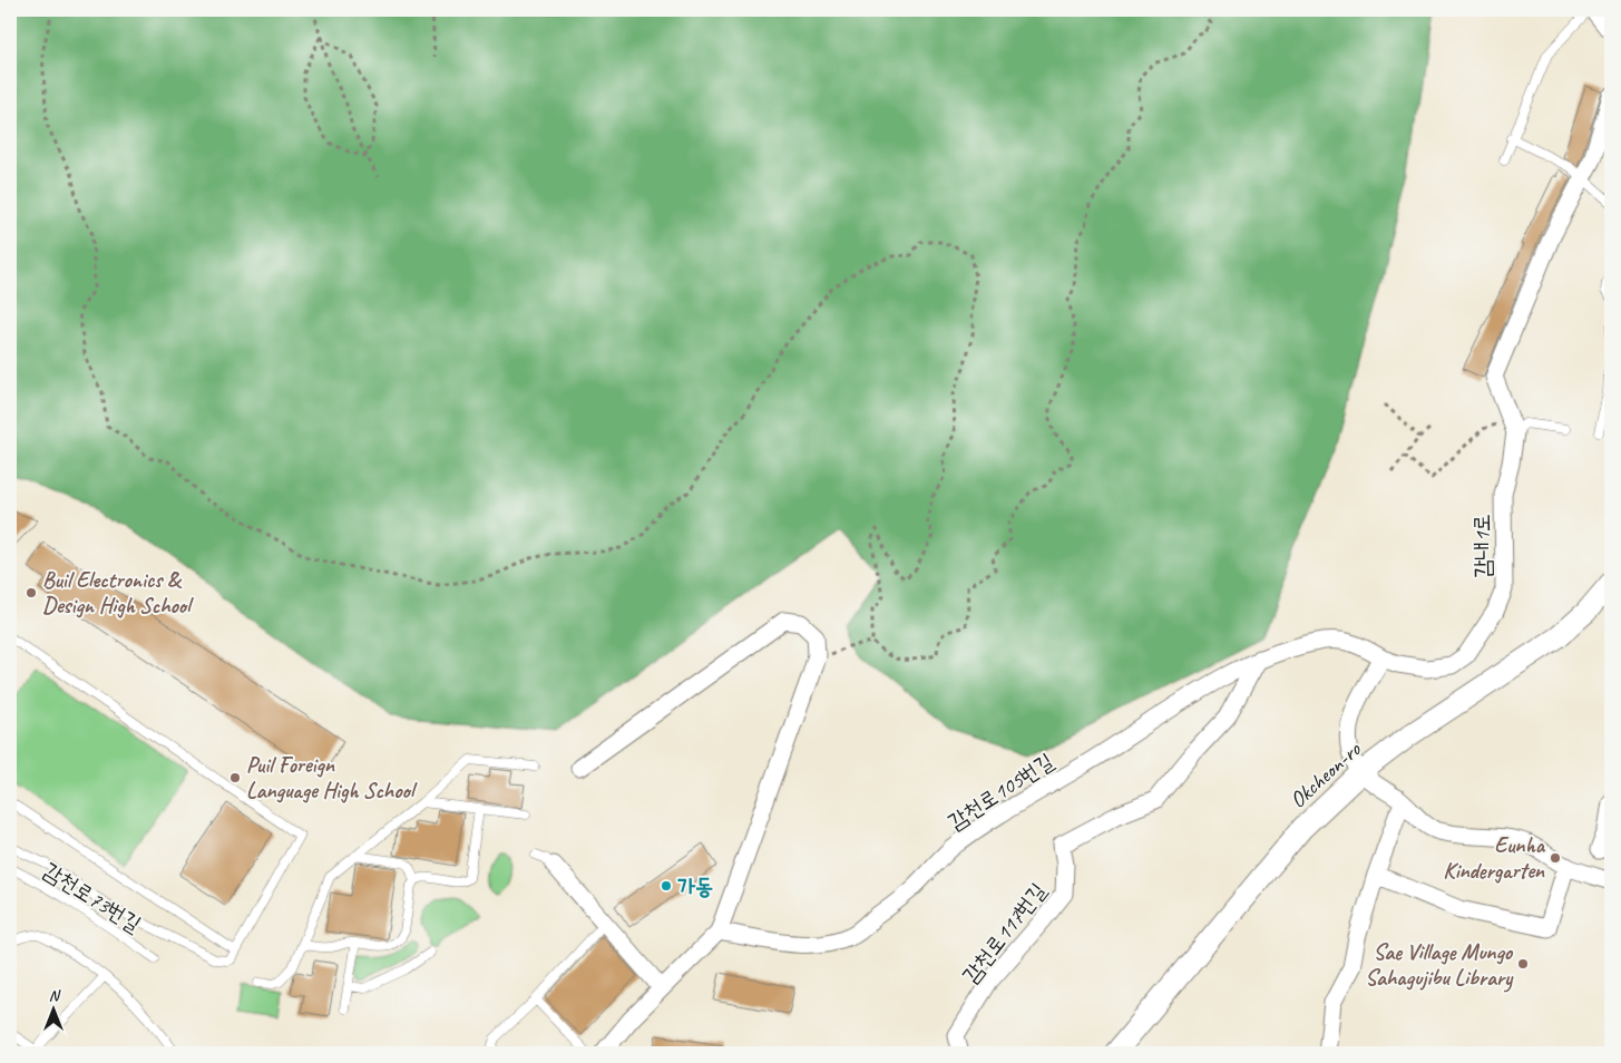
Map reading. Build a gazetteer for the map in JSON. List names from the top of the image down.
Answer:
{
  "streets": {
    "street": [
      "감내1로",
      "Okcheon-ro",
      "감천로105번길",
      "감천로117번길"
    ],
    "lane": ["감천로73번길"]
  },
  "crossings": [
    ["감내1로", "감천로105번길"],
    ["감천로105번길", "감천로117번길"]
  ],
  "places": [
    "Buil Electronics & Design High School",
    "Puil Foreign Language High School",
    "Eunha Kindergarten",
    "가동",
    "Sae Village Mungo Sahagujibu Library"
  ],
  "north": "top"
}
